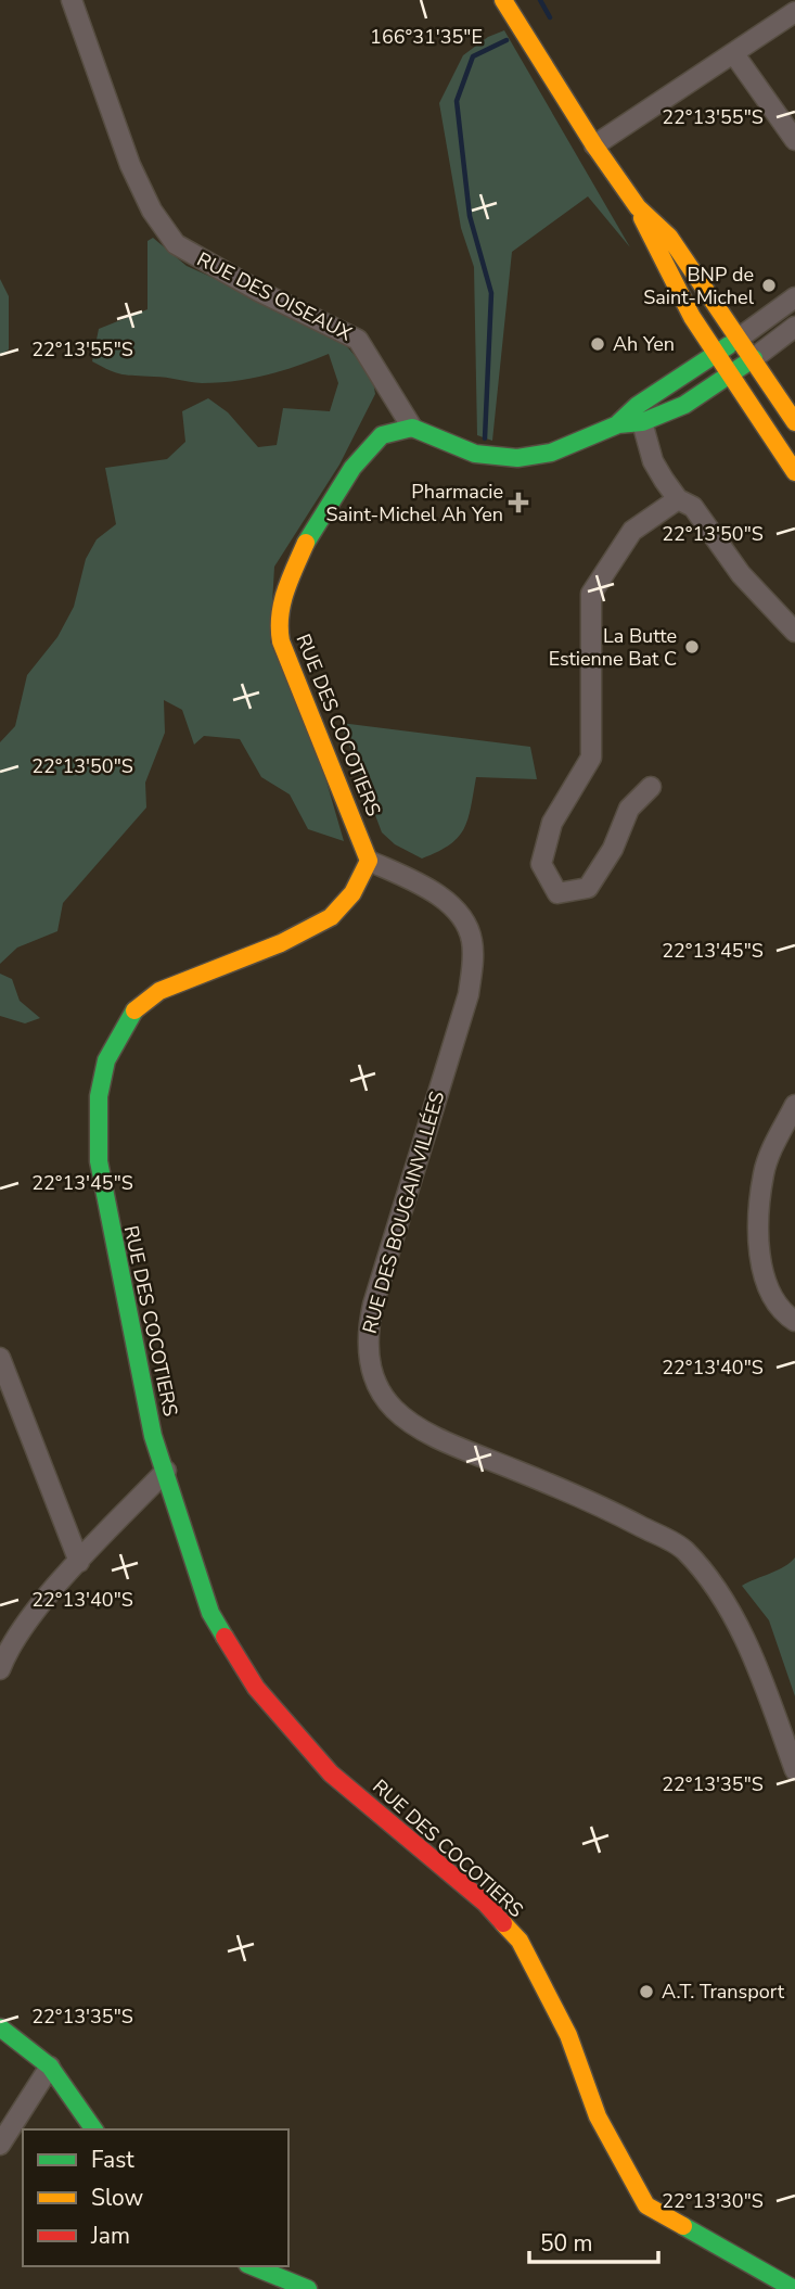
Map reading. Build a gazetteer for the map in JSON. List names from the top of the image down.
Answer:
{
  "streets": {
    "street": ["RUE DES OISEAUX", "RUE DES COCOTIERS", "RUE DES BOUGAINVILLÉES"]
  },
  "crossings": [
    ["RUE DES OISEAUX", "RUE DES COCOTIERS"],
    ["RUE DES COCOTIERS", "RUE DES BOUGAINVILLÉES"]
  ],
  "places": {
    "other": [
      "BNP de Saint-Michel",
      "Ah Yen",
      "La Butte Estienne Bat C",
      "A.T. Transport"
    ],
    "health": ["Pharmacie Saint-Michel Ah Yen"]
  },
  "legend": ["Fast", "Slow", "Jam"],
  "scale_bar": "50 m",
  "coordinates": [
    "166°31'35\"E",
    "22°13'55\"S",
    "22°13'50\"S",
    "22°13'45\"S",
    "22°13'40\"S",
    "22°13'35\"S",
    "22°13'30\"S"
  ]
}
